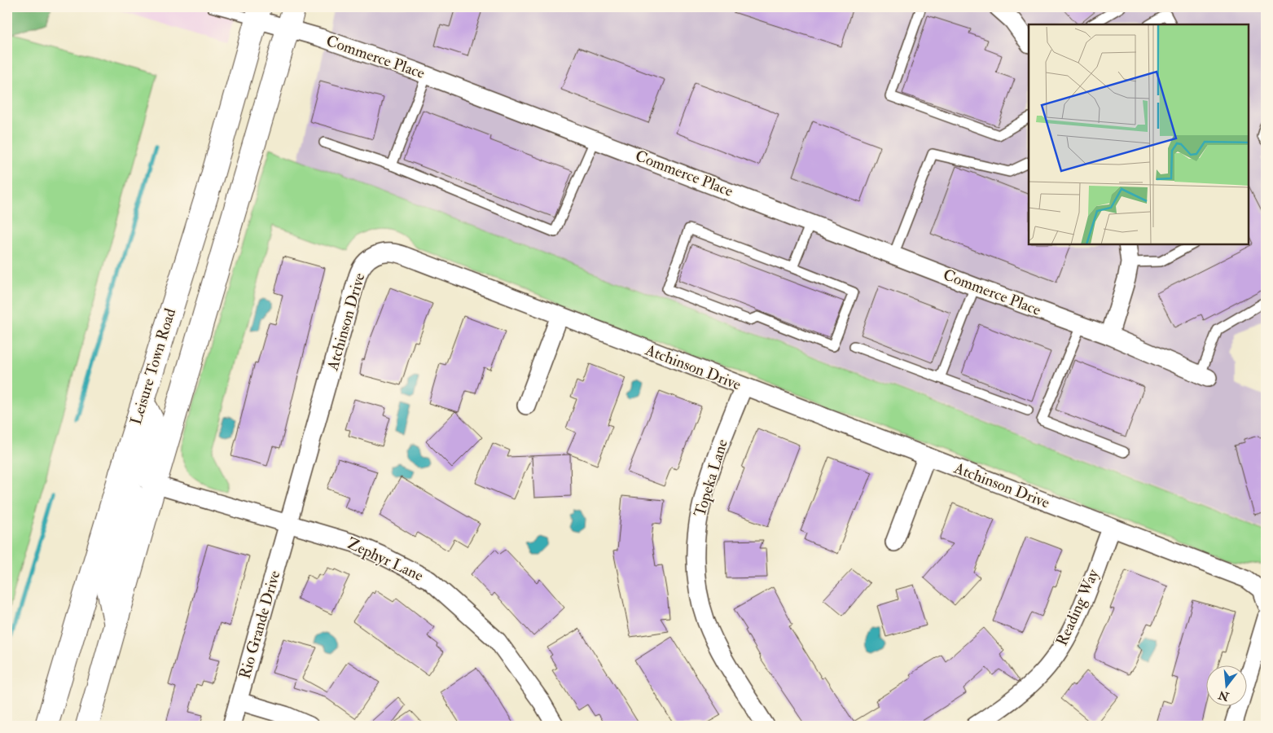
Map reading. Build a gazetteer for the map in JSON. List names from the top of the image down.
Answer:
{
  "streets": {
    "main road": ["Leisure Town Road"],
    "street": [
      "Commerce Place",
      "Atchinson Drive",
      "Topeka Lane",
      "Zephyr Lane",
      "Reading Way",
      "Rio Grande Drive"
    ]
  },
  "crossings": [
    ["Commerce Place", "Leisure Town Road"],
    ["Atchinson Drive", "Topeka Lane"],
    ["Atchinson Drive", "Zephyr Lane"],
    ["Atchinson Drive", "Reading Way"],
    ["Atchinson Drive", "Rio Grande Drive"],
    ["Zephyr Lane", "Rio Grande Drive"]
  ],
  "north": "bottom"
}
